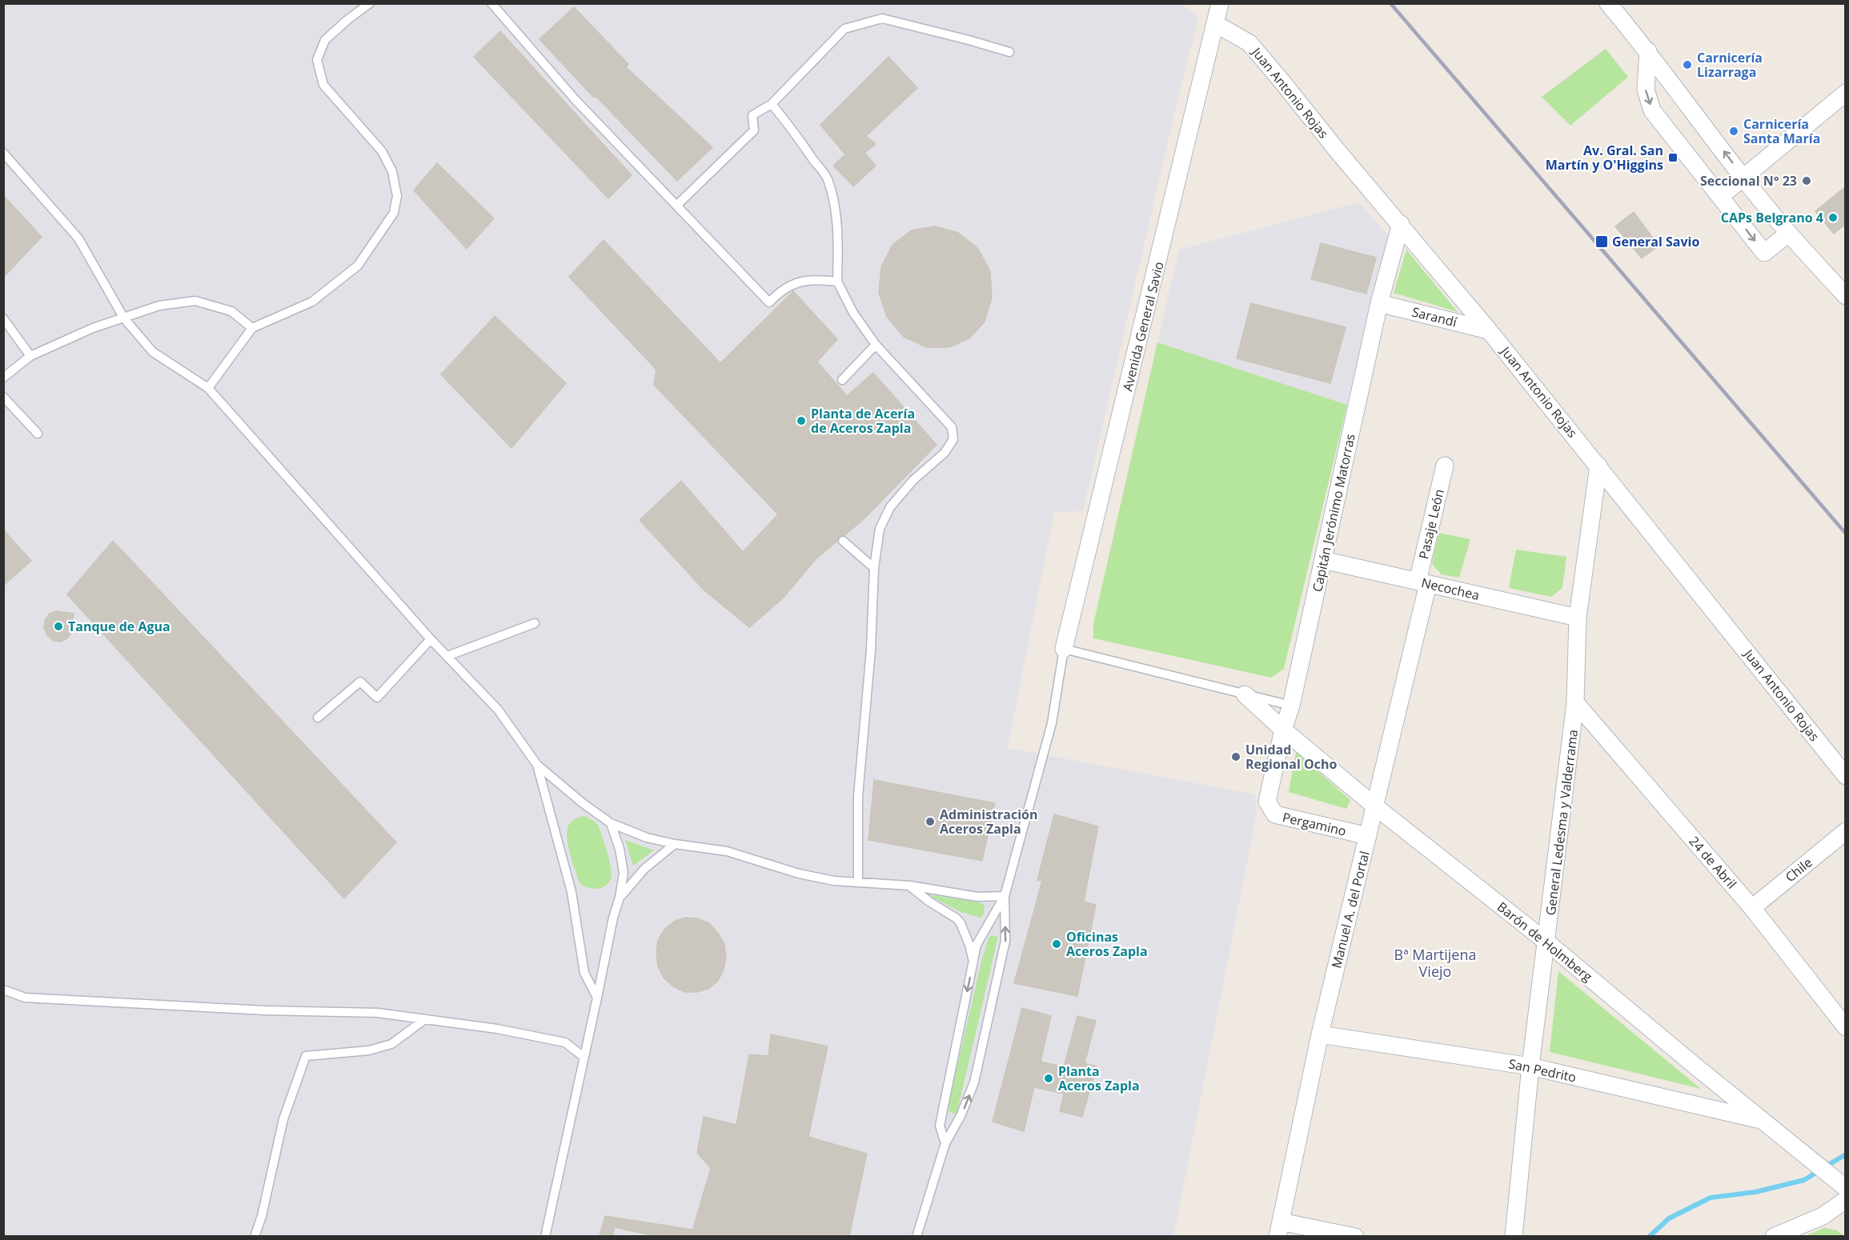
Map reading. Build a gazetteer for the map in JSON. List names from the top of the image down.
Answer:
{
  "streets": {
    "street": [
      "Juan Antonio Rojas",
      "Sarandí",
      "Avenida General Savio",
      "Capitán Jerónimo Matorras",
      "Pasaje León",
      "Necochea",
      "General Ledesma y Valderrama",
      "Pergamino",
      "24 de Abril",
      "Chile",
      "Manuel A. del Portal",
      "Barón de Holmberg",
      "San Pedrito"
    ]
  },
  "crossings": [
    ["Juan Antonio Rojas", "Sarandí"],
    ["Juan Antonio Rojas", "Avenida General Savio"],
    ["Juan Antonio Rojas", "Capitán Jerónimo Matorras"],
    ["Juan Antonio Rojas", "General Ledesma y Valderrama"],
    ["Sarandí", "Capitán Jerónimo Matorras"],
    ["Capitán Jerónimo Matorras", "Necochea"],
    ["Capitán Jerónimo Matorras", "Pergamino"],
    ["Capitán Jerónimo Matorras", "Barón de Holmberg"],
    ["Pasaje León", "Necochea"],
    ["Pasaje León", "Manuel A. del Portal"],
    ["Necochea", "General Ledesma y Valderrama"],
    ["Necochea", "Manuel A. del Portal"],
    ["General Ledesma y Valderrama", "24 de Abril"],
    ["General Ledesma y Valderrama", "Barón de Holmberg"],
    ["General Ledesma y Valderrama", "San Pedrito"],
    ["Pergamino", "Manuel A. del Portal"],
    ["24 de Abril", "Chile"],
    ["Manuel A. del Portal", "Barón de Holmberg"],
    ["Manuel A. del Portal", "San Pedrito"],
    ["Barón de Holmberg", "San Pedrito"]
  ],
  "districts": ["Bª Martijena Viejo"],
  "places": {
    "other": [
      "Carnicería Lizarraga",
      "Carnicería Santa María",
      "Seccional N° 23",
      "CAPs Belgrano 4",
      "Planta de Acería de Aceros Zapla",
      "Tanque de Agua",
      "Unidad Regional Ocho",
      "Administración Aceros Zapla",
      "Oficinas Aceros Zapla",
      "Planta Aceros Zapla"
    ],
    "transit": ["Av. Gral. San Martín y O'Higgins", "General Savio"]
  }
}
